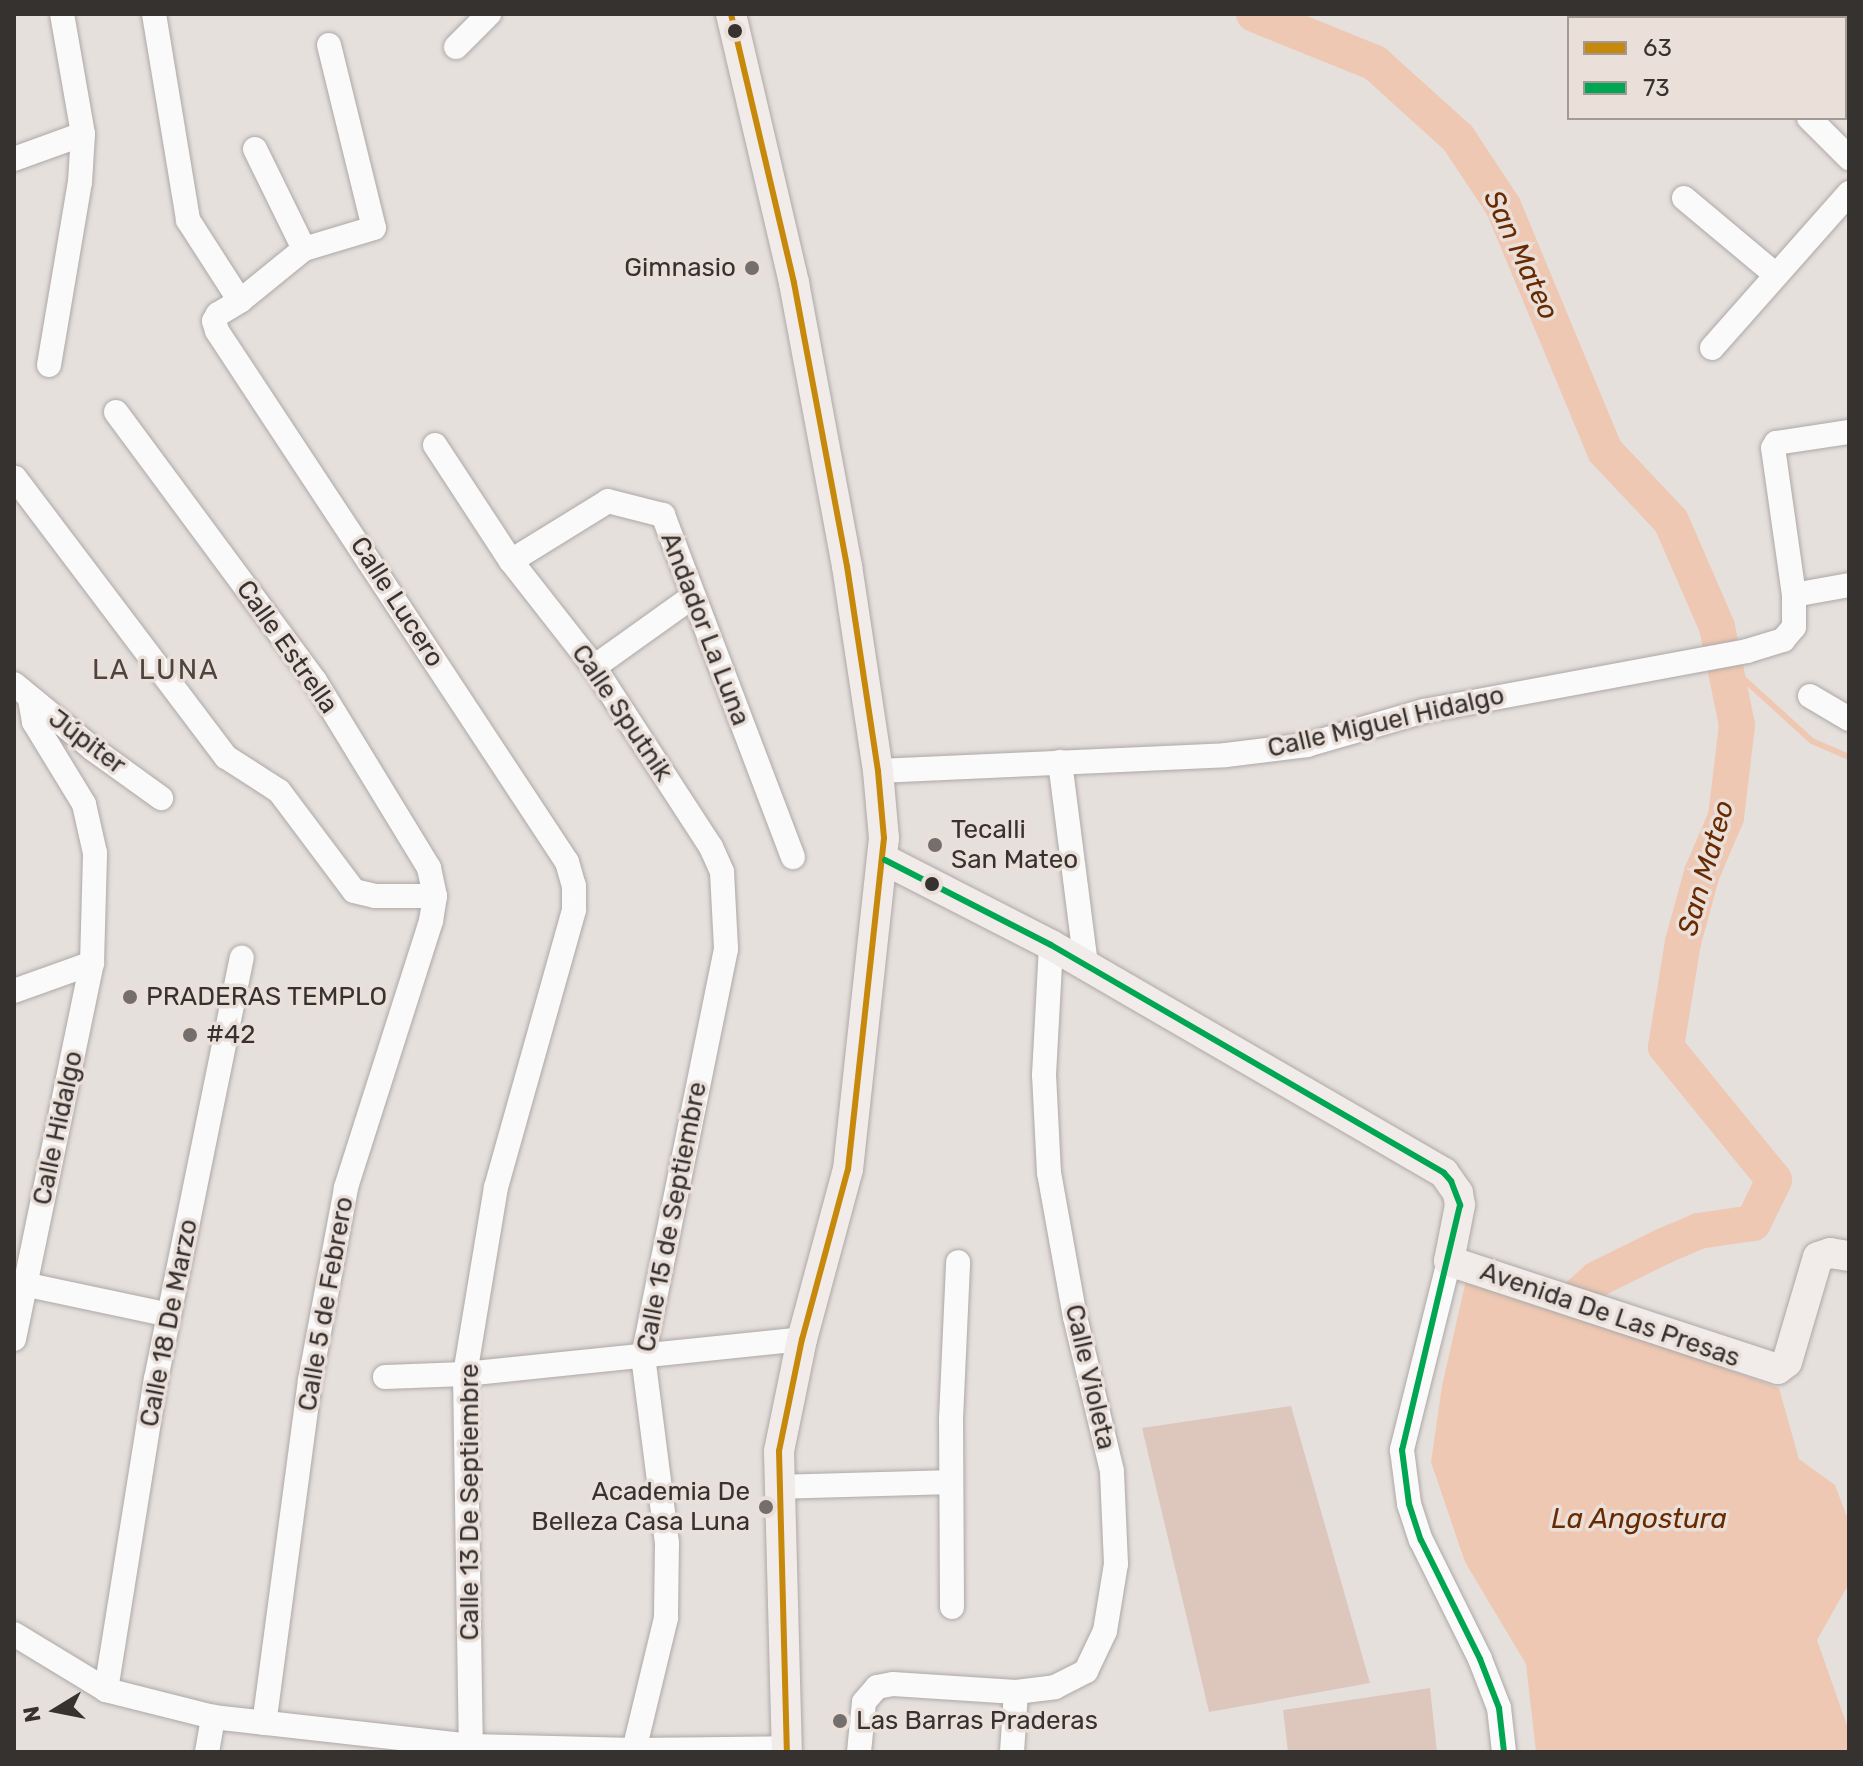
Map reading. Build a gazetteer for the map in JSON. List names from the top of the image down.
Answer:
{
  "streets": {
    "main road": ["Avenida De Las Presas"],
    "street": [
      "Calle Lucero",
      "Andador La Luna",
      "Calle Estrella",
      "Calle Sputnik",
      "Calle Miguel Hidalgo",
      "Júpiter",
      "Calle Hidalgo",
      "Calle 15 de Septiembre",
      "Calle 5 de Febrero",
      "Calle 18 De Marzo",
      "Calle Violeta",
      "Calle 13 De Septiembre"
    ]
  },
  "crossings": [
    ["Calle Lucero", "Calle 13 De Septiembre"],
    ["Andador La Luna", "Calle Sputnik"],
    ["Calle Estrella", "Calle 5 de Febrero"],
    ["Calle Sputnik", "Calle 15 de Septiembre"],
    ["Júpiter", "Calle Hidalgo"],
    ["Avenida De Las Presas", "Calle Violeta"]
  ],
  "districts": ["LA LUNA"],
  "water": ["San Mateo", "La Angostura"],
  "places": [
    "Gimnasio",
    "Tecalli San Mateo",
    "PRADERAS TEMPLO",
    "#42",
    "Academia De Belleza Casa Luna",
    "Las Barras Praderas"
  ],
  "lines": ["transit line 63", "transit line 73"],
  "legend": ["63", "73"],
  "north": "left"
}
